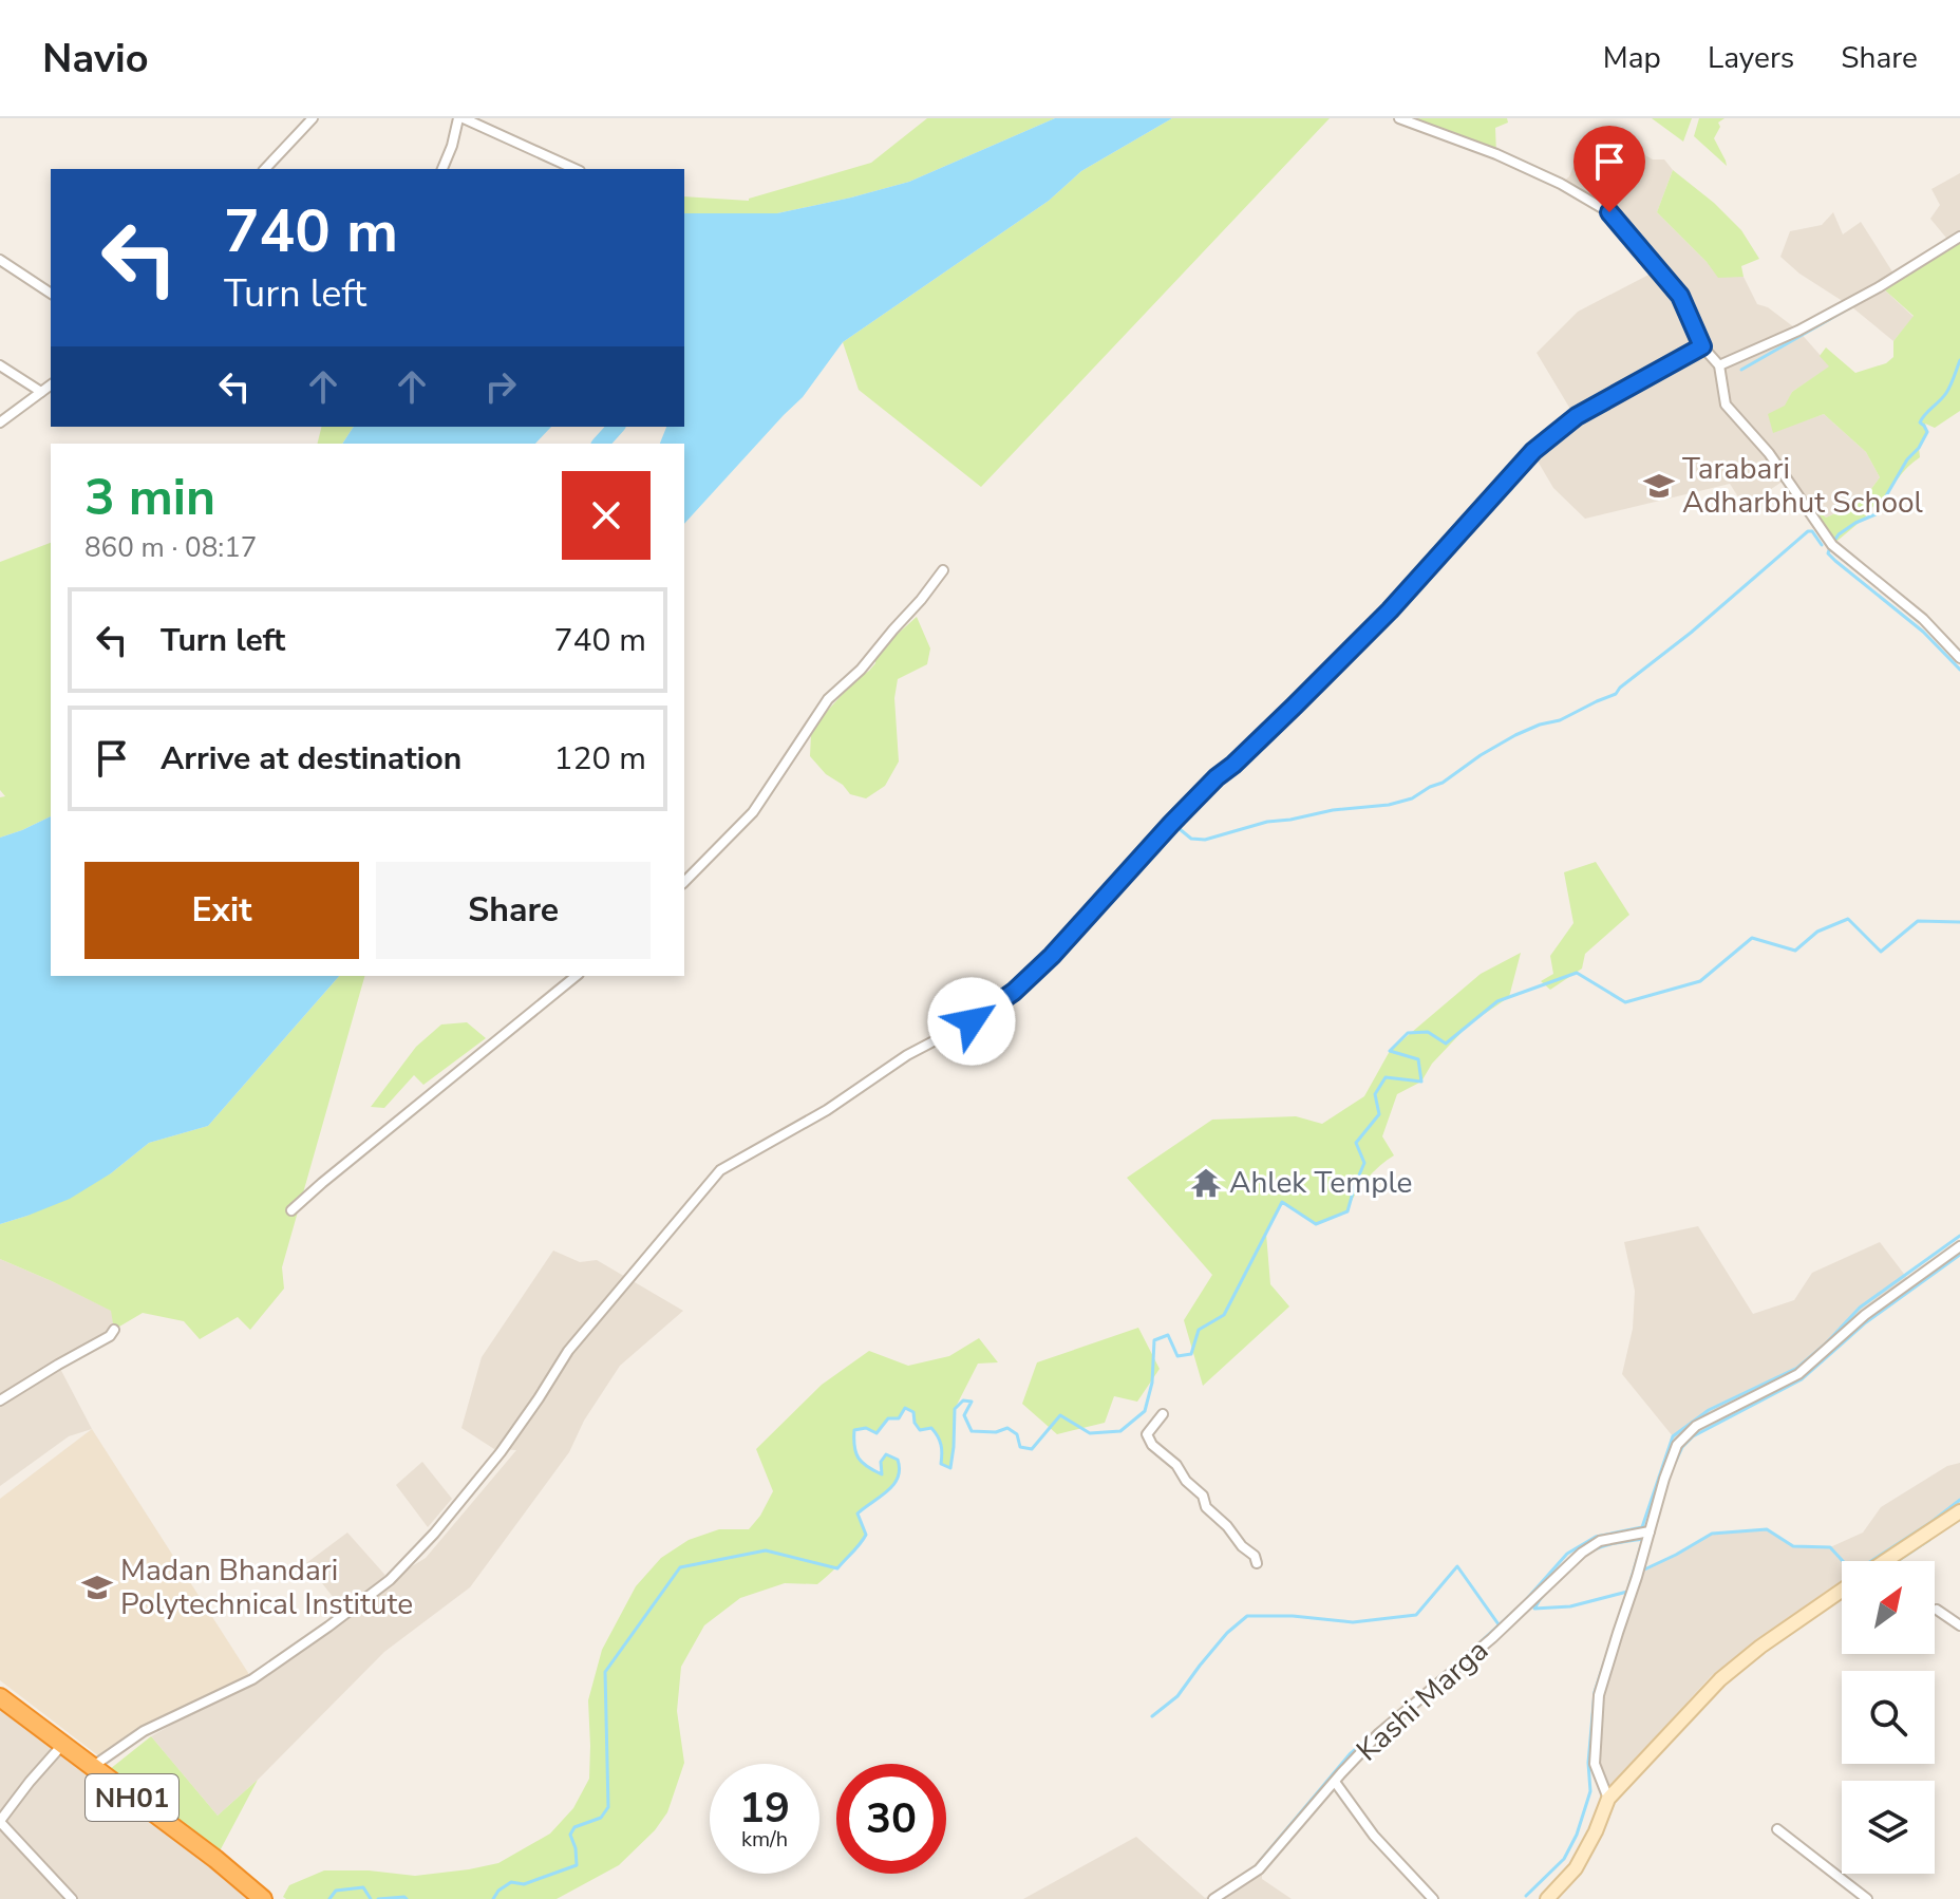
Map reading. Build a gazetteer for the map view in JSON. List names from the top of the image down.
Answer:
{
  "streets": {
    "highway": ["NH01"],
    "street": ["Kashi Marga"]
  },
  "places": {
    "school or university": ["Tarabari Adharbhut School", "Madan Bhandari Polytechnical Institute"],
    "temple": ["Ahlek Temple"]
  },
  "north": "top right",
  "page": {
    "header": "Navio",
    "nav": ["Map", "Layers", "Share"],
    "turn": ["740 m", "Turn left"],
    "heading": ["3 min", "860 m · 08:17"],
    "list": [
      {
        "name": "Turn left",
        "value": "740 m"
      },
      {
        "name": "Arrive at destination",
        "value": "120 m"
      }
    ],
    "buttons": ["Exit", "Share"],
    "speed": "19 km/h",
    "limit": "30"
  }
}
